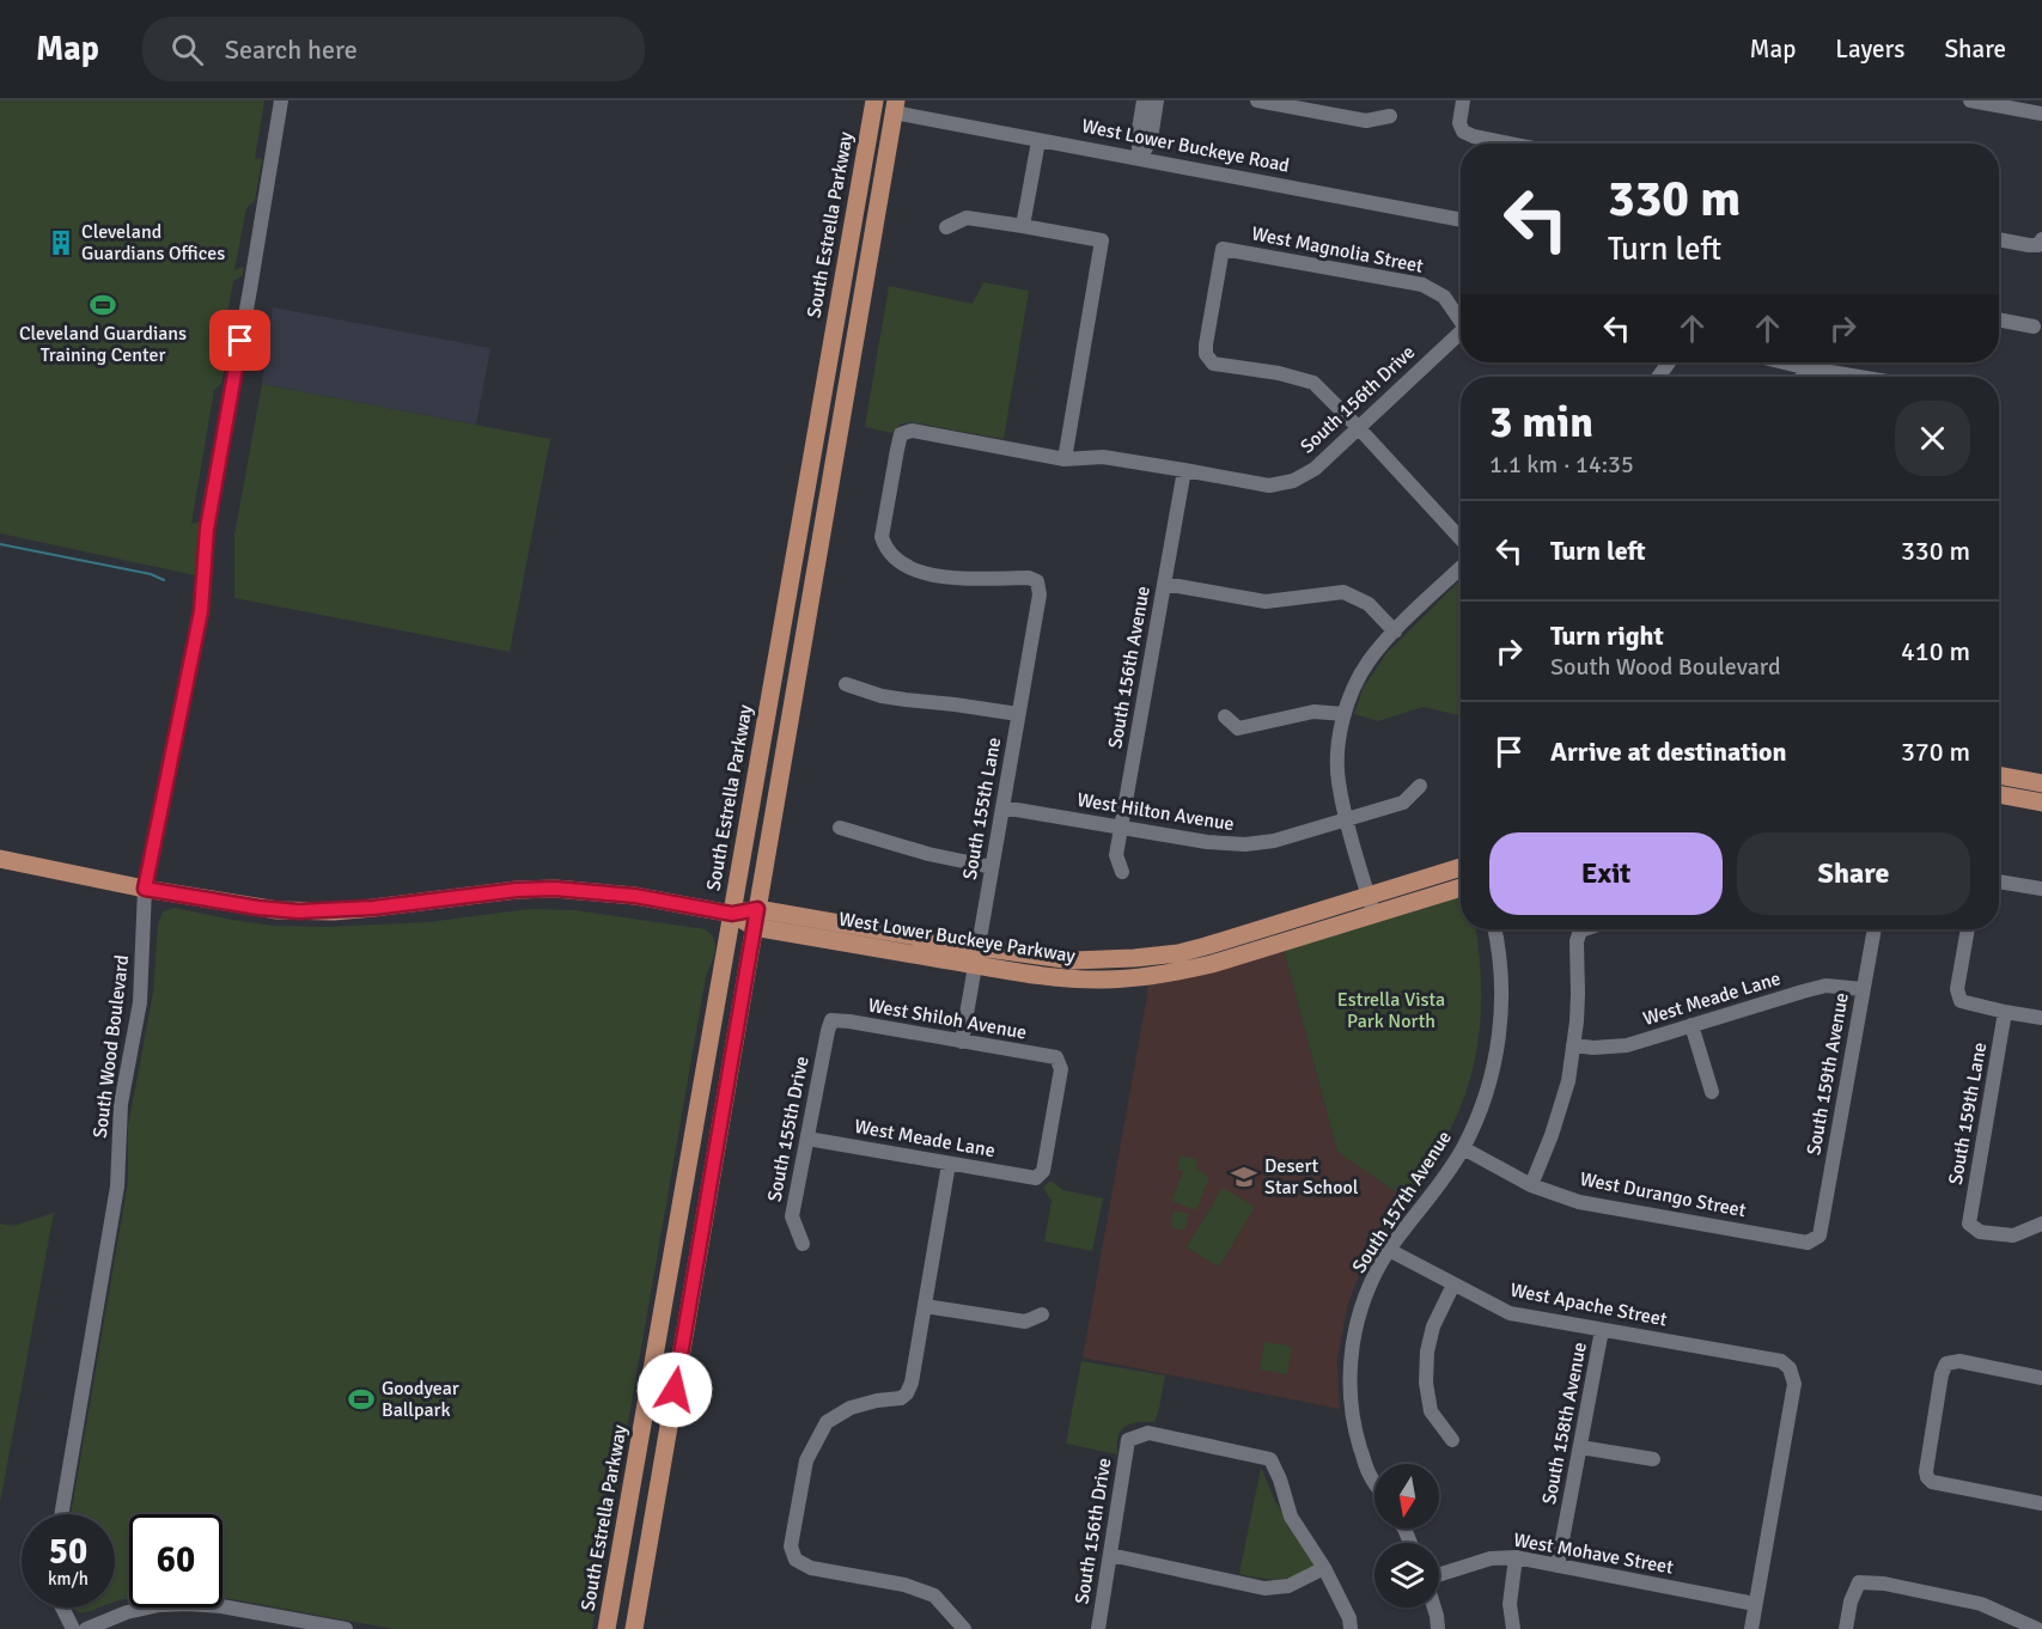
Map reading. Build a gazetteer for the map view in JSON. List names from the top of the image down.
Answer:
{
  "streets": {
    "main road": ["South Estrella Parkway", "West Lower Buckeye Parkway"],
    "street": [
      "West Lower Buckeye Road",
      "West Magnolia Street",
      "South 156th Drive",
      "South 156th Avenue",
      "South 155th Lane",
      "West Hilton Avenue",
      "West Meade Lane",
      "West Shiloh Avenue",
      "South Wood Boulevard",
      "South 159th Avenue",
      "South 159th Lane",
      "South 155th Drive",
      "West Durango Street",
      "South 157th Avenue",
      "West Apache Street",
      "South 158th Avenue",
      "West Mohave Street"
    ]
  },
  "crossings": [
    ["South Estrella Parkway", "West Lower Buckeye Parkway"],
    ["West Magnolia Street", "South 156th Drive"],
    ["South 156th Drive", "South 156th Avenue"],
    ["South 156th Drive", "South 155th Lane"],
    ["South 156th Avenue", "West Hilton Avenue"],
    ["South 155th Lane", "West Hilton Avenue"],
    ["South 155th Lane", "West Lower Buckeye Parkway"],
    ["South 155th Lane", "West Shiloh Avenue"],
    ["West Lower Buckeye Parkway", "South Wood Boulevard"],
    ["West Meade Lane", "West Shiloh Avenue"],
    ["West Meade Lane", "South 159th Avenue"],
    ["West Meade Lane", "South 155th Drive"],
    ["West Shiloh Avenue", "South 155th Drive"],
    ["South 159th Avenue", "West Durango Street"],
    ["West Durango Street", "South 157th Avenue"],
    ["South 157th Avenue", "West Apache Street"],
    ["West Apache Street", "South 158th Avenue"],
    ["West Apache Street", "West Mohave Street"],
    ["South 158th Avenue", "West Mohave Street"]
  ],
  "parks": ["Estrella Vista Park North"],
  "places": {
    "building": ["Cleveland Guardians Offices"],
    "sports": ["Cleveland Guardians Training Center", "Goodyear Ballpark"],
    "school or university": ["Desert Star School"]
  },
  "north": "bottom",
  "page": {
    "header": "Map",
    "search": "Search here",
    "nav": ["Map", "Layers", "Share"],
    "turn": ["330 m", "Turn left"],
    "heading": ["3 min", "1.1 km · 14:35"],
    "list": [
      {
        "name": "Turn left",
        "value": "330 m"
      },
      {
        "name": "Turn right",
        "note": "South Wood Boulevard",
        "value": "410 m"
      },
      {
        "name": "Arrive at destination",
        "value": "370 m"
      }
    ],
    "buttons": ["Exit", "Share"],
    "speed": "50 km/h",
    "limit": "60"
  }
}
